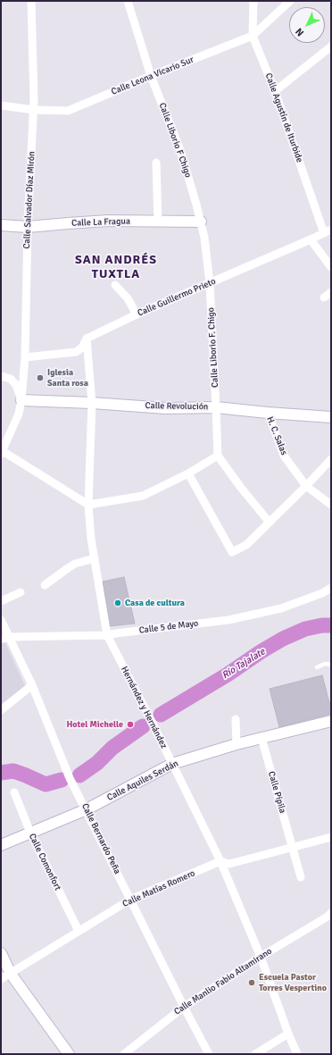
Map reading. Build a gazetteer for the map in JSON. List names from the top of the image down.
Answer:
{
  "streets": {
    "street": [
      "Calle Leona Vicario Sur",
      "Calle Agustín de Iturbide",
      "Calle Liborio F Chigo",
      "Calle Salvador Díaz Mirón",
      "Calle La Fragua",
      "Calle Guillermo Prieto",
      "Calle Liborio F. Chigo",
      "Calle Revolución",
      "H. C. Salas",
      "Calle 5 de Mayo",
      "Hernández y Hernández",
      "Calle Aquiles Serdán",
      "Calle Pípila",
      "Calle Bernardo Peña",
      "Calle Comonfort",
      "Calle Matías Romero",
      "Calle Manlio Fabio Altamirano"
    ]
  },
  "crossings": [
    ["Calle Leona Vicario Sur", "Calle Agustín de Iturbide"],
    ["Calle Leona Vicario Sur", "Calle Liborio F Chigo"],
    ["Calle Leona Vicario Sur", "Calle Salvador Díaz Mirón"],
    ["Calle Agustín de Iturbide", "Calle Guillermo Prieto"],
    ["Calle Liborio F Chigo", "Calle La Fragua"],
    ["Calle Liborio F Chigo", "Calle Guillermo Prieto"],
    ["Calle Liborio F Chigo", "Calle Liborio F. Chigo"],
    ["Calle Salvador Díaz Mirón", "Calle La Fragua"],
    ["Calle Salvador Díaz Mirón", "Calle Guillermo Prieto"],
    ["Calle Salvador Díaz Mirón", "Calle Revolución"],
    ["Calle Guillermo Prieto", "Calle Liborio F. Chigo"],
    ["Calle Guillermo Prieto", "Hernández y Hernández"],
    ["Calle Liborio F. Chigo", "Calle Revolución"],
    ["Calle Revolución", "H. C. Salas"],
    ["Calle Revolución", "Hernández y Hernández"],
    ["Calle 5 de Mayo", "Hernández y Hernández"],
    ["Calle 5 de Mayo", "Calle Bernardo Peña"],
    ["Hernández y Hernández", "Calle Aquiles Serdán"],
    ["Hernández y Hernández", "Calle Matías Romero"],
    ["Hernández y Hernández", "Calle Manlio Fabio Altamirano"],
    ["Calle Aquiles Serdán", "Calle Pípila"],
    ["Calle Aquiles Serdán", "Calle Bernardo Peña"],
    ["Calle Aquiles Serdán", "Calle Comonfort"],
    ["Calle Pípila", "Calle Matías Romero"],
    ["Calle Bernardo Peña", "Calle Matías Romero"],
    ["Calle Bernardo Peña", "Calle Manlio Fabio Altamirano"],
    ["Calle Comonfort", "Calle Matías Romero"]
  ],
  "districts": ["SAN ANDRÉS TUXTLA"],
  "water": ["Río Tajalate"],
  "places": [
    "Iglesia Santa rosa",
    "Casa de cultura",
    "Hotel Michelle",
    "Escuela Pastor Torres Vespertino"
  ],
  "north": "bottom left"
}
